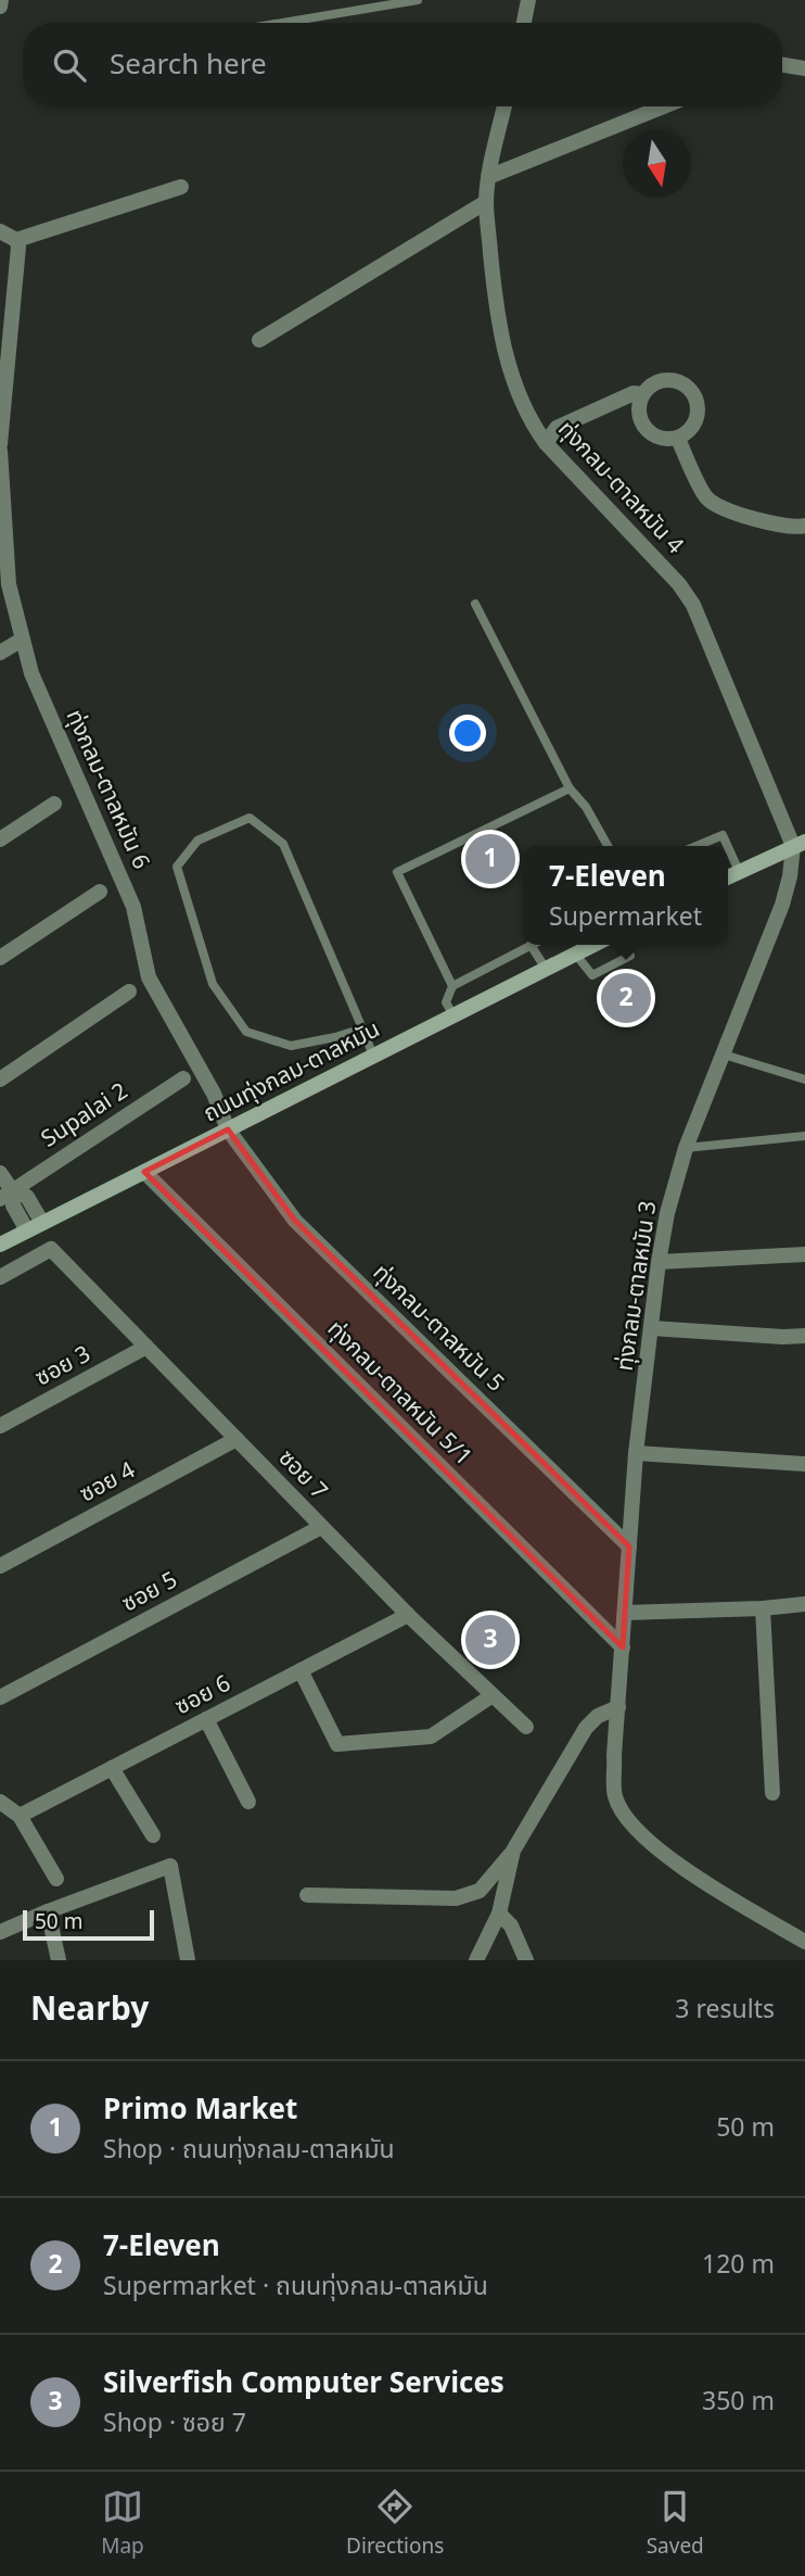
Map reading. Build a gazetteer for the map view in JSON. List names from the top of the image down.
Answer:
{
  "streets": {
    "street": [
      "ทุ่งกลม-ตาลหมัน 4",
      "ทุ่งกลม-ตาลหมัน 6",
      "ถนนทุ่งกลม-ตาลหมัน",
      "Supalai 2",
      "ทุ่งกลม-ตาลหมัน 3",
      "ทุ่งกลม-ตาลหมัน 5",
      "ซอย 3",
      "ทุ่งกลม-ตาลหมัน 5/1",
      "ซอย 7",
      "ซอย 4",
      "ซอย 5",
      "ซอย 6"
    ]
  },
  "crossings": [
    ["ทุ่งกลม-ตาลหมัน 4", "ทุ่งกลม-ตาลหมัน 3"],
    ["ทุ่งกลม-ตาลหมัน 6", "ถนนทุ่งกลม-ตาลหมัน"],
    ["ทุ่งกลม-ตาลหมัน 6", "ทุ่งกลม-ตาลหมัน 5"],
    ["ถนนทุ่งกลม-ตาลหมัน", "ทุ่งกลม-ตาลหมัน 5"],
    ["ถนนทุ่งกลม-ตาลหมัน", "ทุ่งกลม-ตาลหมัน 5/1"],
    ["ทุ่งกลม-ตาลหมัน 3", "ทุ่งกลม-ตาลหมัน 5"],
    ["ทุ่งกลม-ตาลหมัน 3", "ทุ่งกลม-ตาลหมัน 5/1"],
    ["ซอย 3", "ซอย 7"],
    ["ซอย 7", "ซอย 4"],
    ["ซอย 7", "ซอย 5"],
    ["ซอย 7", "ซอย 6"]
  ],
  "scale_bar": "50 m",
  "north": "bottom",
  "page": {
    "search": "Search here",
    "pins": ["1", "2", "3"],
    "popup": ["7-Eleven", "Supermarket"],
    "scale": "50 m",
    "heading": ["Nearby", "3 results"],
    "list": [
      {
        "mark": "1",
        "name": "Primo Market",
        "note": "Shop · ถนนทุ่งกลม-ตาลหมัน",
        "value": "50 m"
      },
      {
        "mark": "2",
        "name": "7-Eleven",
        "note": "Supermarket · ถนนทุ่งกลม-ตาลหมัน",
        "value": "120 m"
      },
      {
        "mark": "3",
        "name": "Silverfish Computer Services",
        "note": "Shop · ซอย 7",
        "value": "350 m"
      }
    ],
    "nav": ["Map", "Directions", "Saved"]
  }
}
